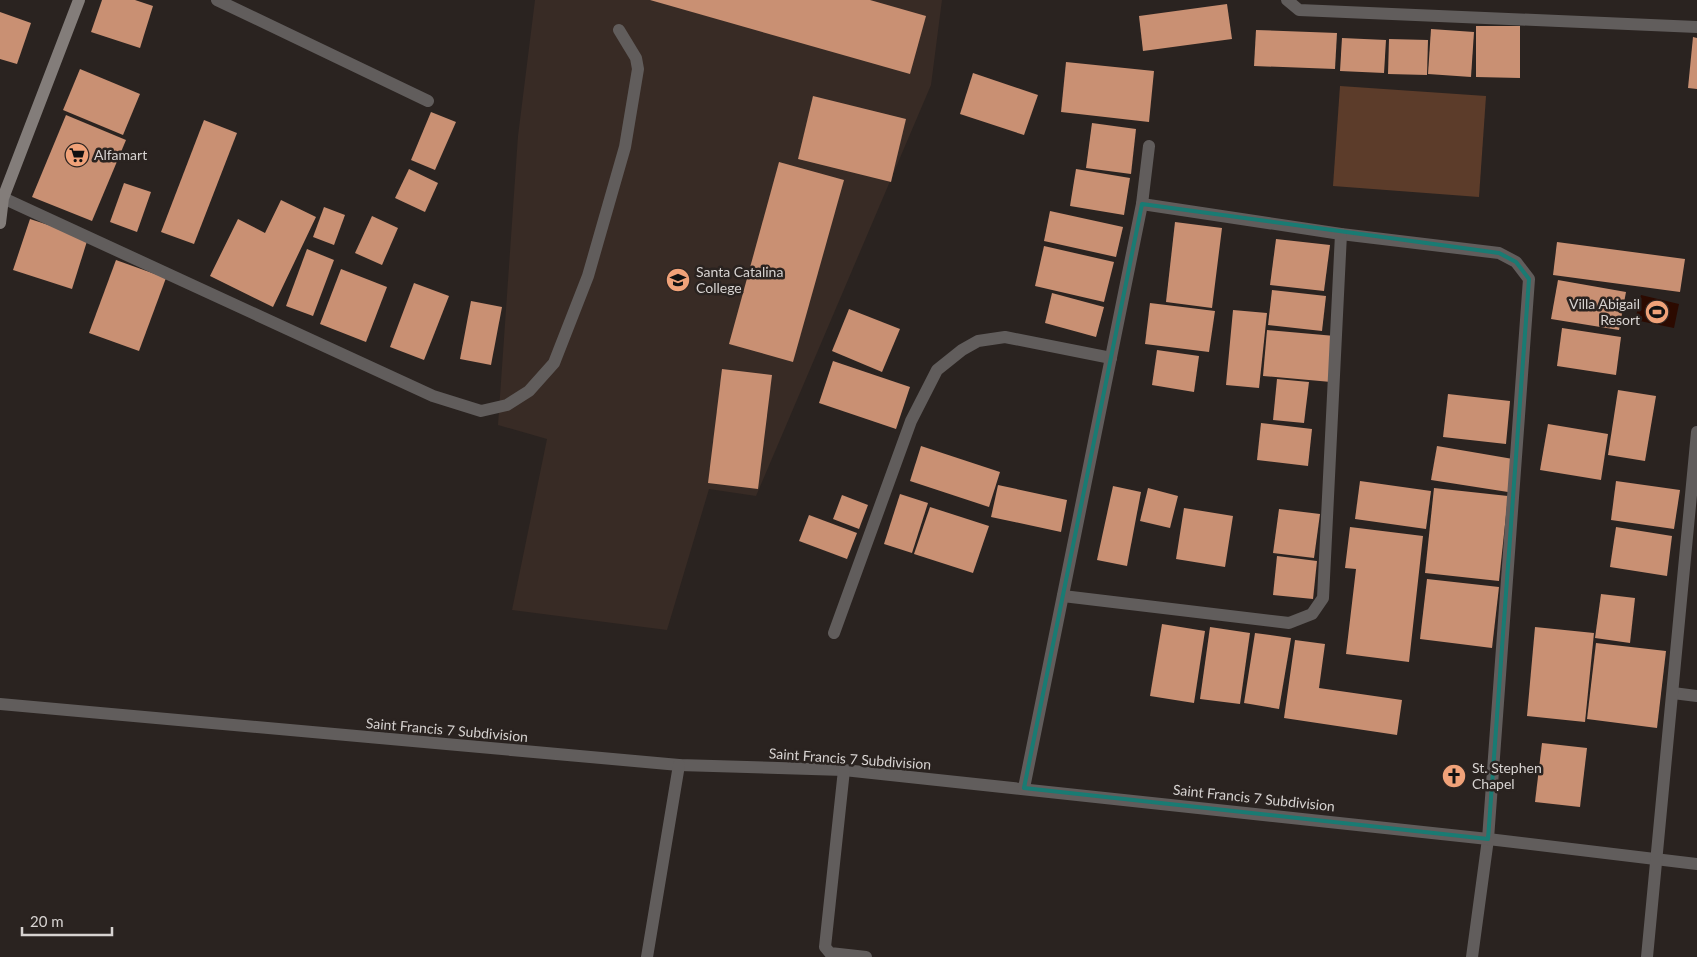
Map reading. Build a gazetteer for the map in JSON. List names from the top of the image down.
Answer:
{
  "streets": {
    "street": ["Saint Francis 7 Subdivision"]
  },
  "places": {
    "supermarket": ["Alfamart"],
    "school or university": ["Santa Catalina College"],
    "sports": ["Villa Abigail Resort"],
    "church": ["St. Stephen Chapel"]
  },
  "scale_bar": "20 m"
}
